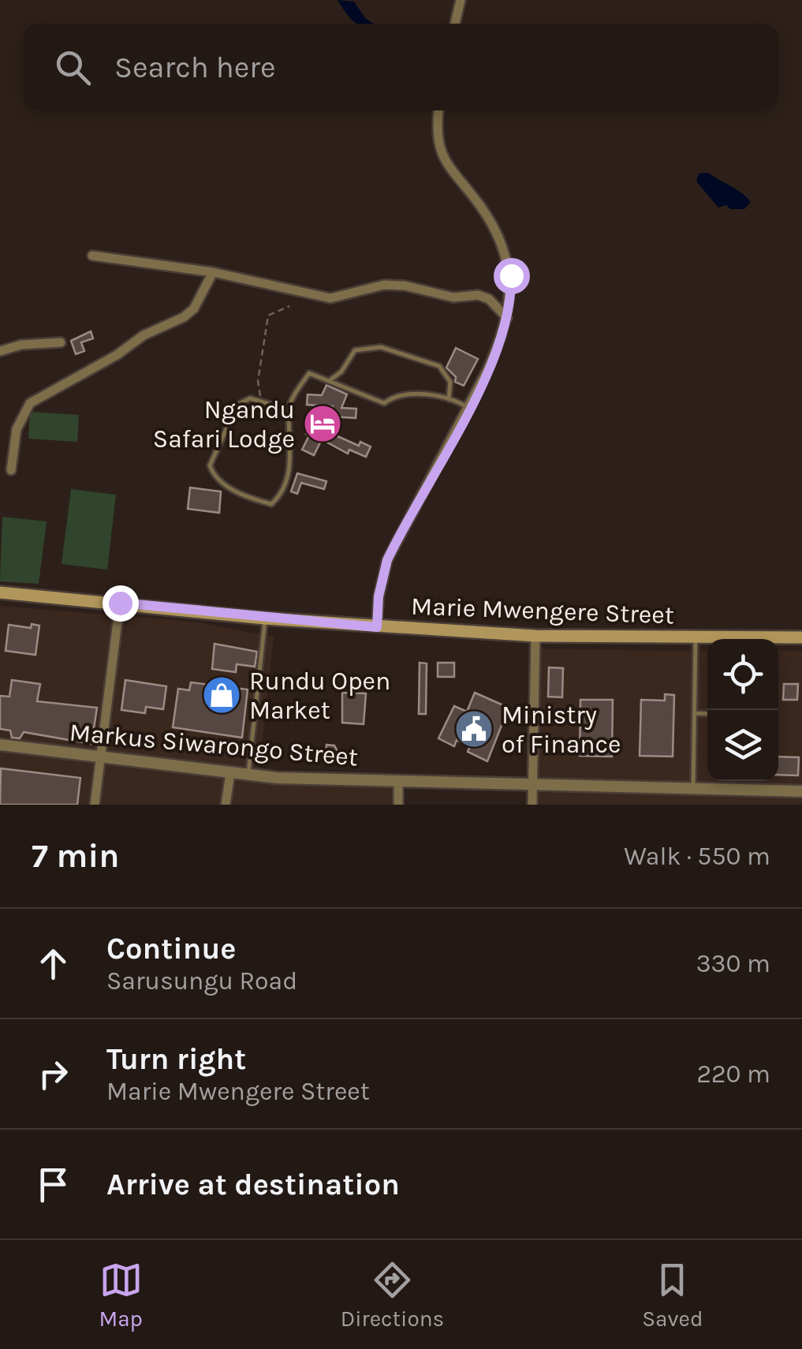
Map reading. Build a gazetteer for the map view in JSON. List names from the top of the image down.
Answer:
{
  "streets": {
    "main road": ["Marie Mwengere Street"],
    "street": ["Markus Siwarongo Street"]
  },
  "places": {
    "hotel": ["Ngandu Safari Lodge"],
    "shop": ["Rundu Open Market"],
    "public building": ["Ministry of Finance"]
  },
  "page": {
    "search": "Search here",
    "heading": ["7 min", "Walk · 550 m"],
    "list": [
      ["Continue", "Sarusungu Road", "330 m"],
      ["Turn right", "Marie Mwengere Street", "220 m"],
      "Arrive at destination"
    ],
    "nav": ["Map", "Directions", "Saved"]
  }
}
